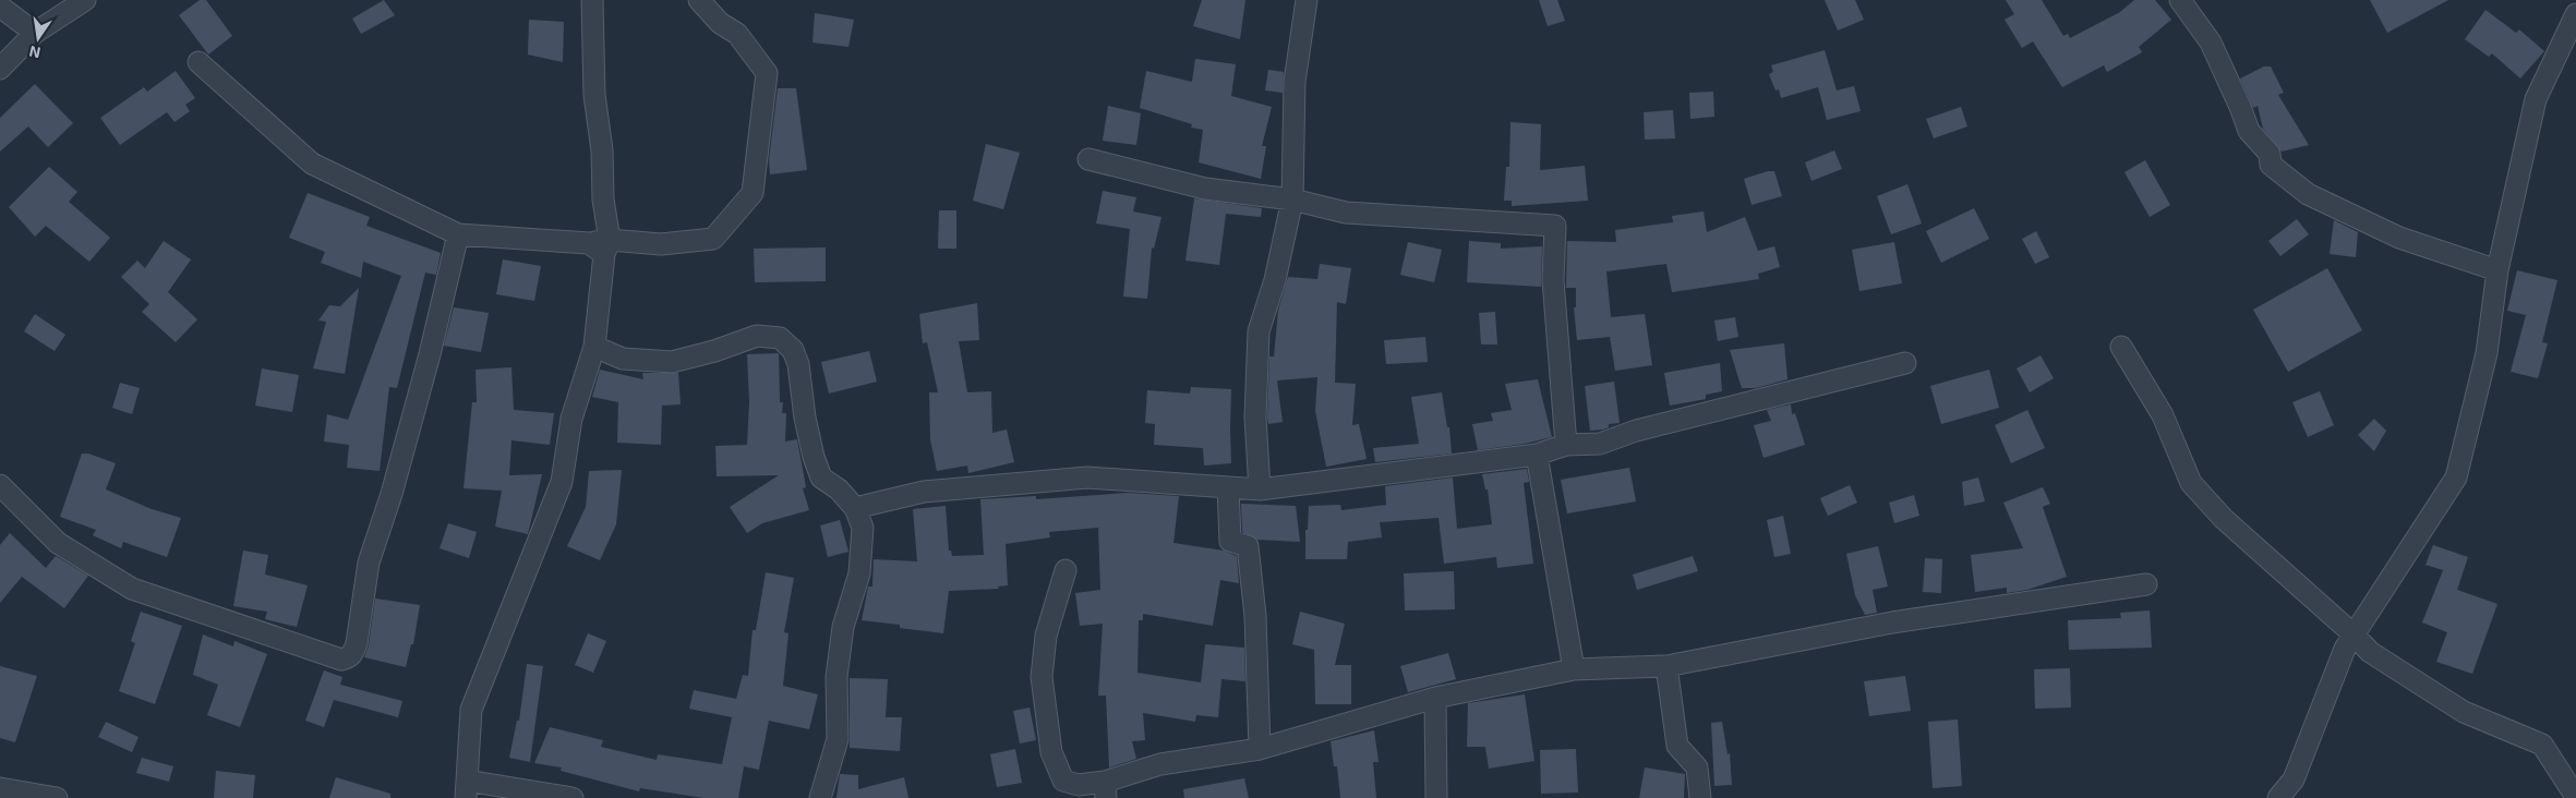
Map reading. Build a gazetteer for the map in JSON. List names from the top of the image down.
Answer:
{
  "north": "bottom"
}
